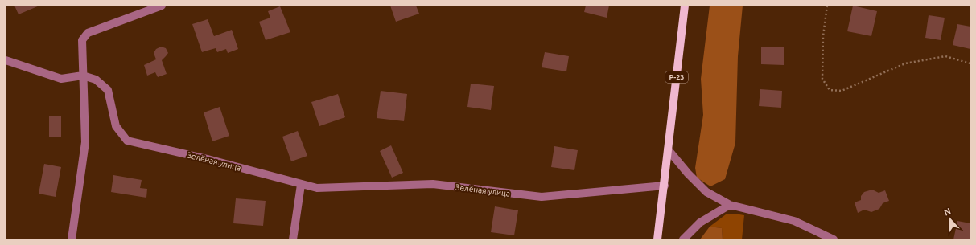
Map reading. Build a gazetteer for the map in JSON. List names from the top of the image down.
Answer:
{
  "streets": {
    "main road": ["Р-23"],
    "street": ["Зелёная улица"]
  },
  "crossings": [
    ["Р-23", "Зелёная улица"]
  ],
  "north": "top"
}
